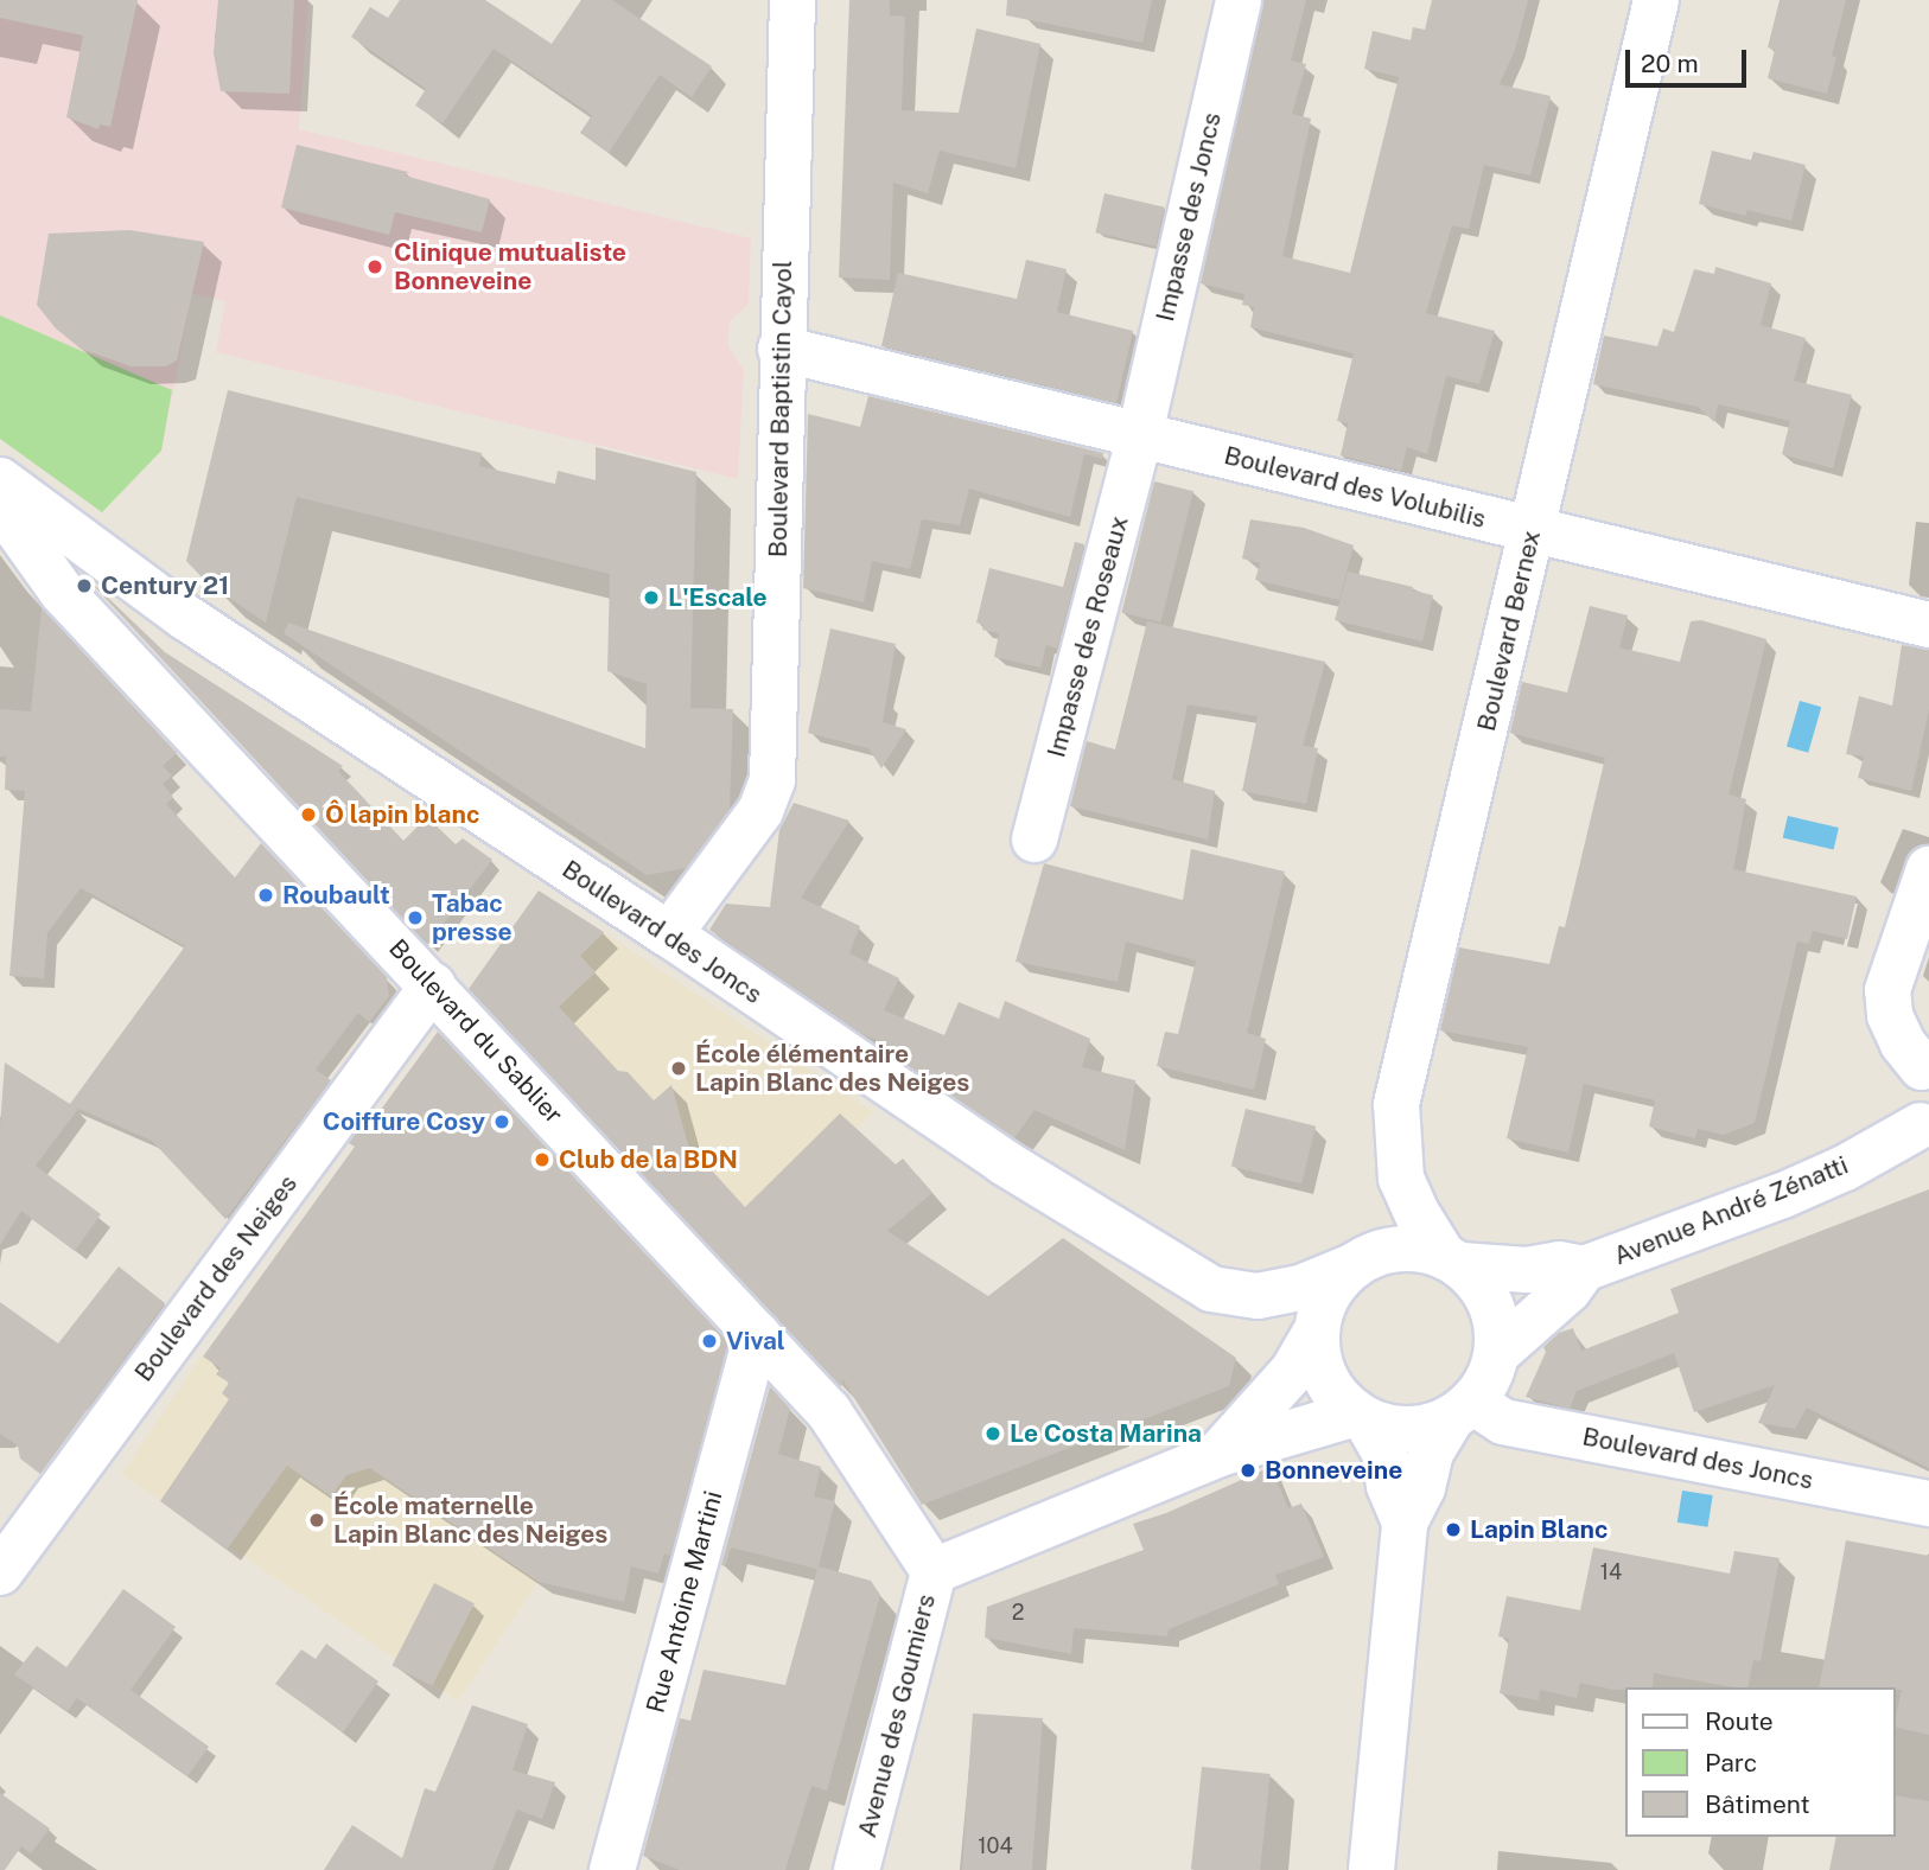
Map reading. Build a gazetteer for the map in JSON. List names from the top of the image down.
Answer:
{
  "streets": {
    "street": [
      "Impasse des Joncs",
      "Boulevard Baptistin Cayol",
      "Boulevard des Volubilis",
      "Boulevard Bernex",
      "Impasse des Roseaux",
      "Boulevard des Joncs",
      "Boulevard du Sablier",
      "Avenue André Zénatti",
      "Boulevard des Neiges",
      "Rue Antoine Martini",
      "Avenue des Goumiers"
    ]
  },
  "crossings": [
    ["Impasse des Joncs", "Boulevard des Volubilis"],
    ["Impasse des Joncs", "Impasse des Roseaux"],
    ["Boulevard Baptistin Cayol", "Boulevard des Volubilis"],
    ["Boulevard Baptistin Cayol", "Boulevard des Joncs"],
    ["Boulevard des Volubilis", "Boulevard Bernex"],
    ["Boulevard des Volubilis", "Impasse des Roseaux"],
    ["Boulevard Bernex", "Boulevard des Joncs"],
    ["Boulevard Bernex", "Avenue André Zénatti"],
    ["Boulevard Bernex", "Avenue des Goumiers"],
    ["Boulevard des Joncs", "Avenue André Zénatti"],
    ["Boulevard des Joncs", "Avenue des Goumiers"],
    ["Boulevard du Sablier", "Boulevard des Neiges"],
    ["Boulevard du Sablier", "Rue Antoine Martini"],
    ["Boulevard du Sablier", "Avenue des Goumiers"],
    ["Avenue André Zénatti", "Avenue des Goumiers"]
  ],
  "places": [
    "Clinique mutualiste Bonneveine",
    "Century 21",
    "L'Escale",
    "Ô lapin blanc",
    "Roubault",
    "Tabac presse",
    "École élémentaire Lapin Blanc des Neiges",
    "Coiffure Cosy",
    "Club de la BDN",
    "Vival",
    "Le Costa Marina",
    "Bonneveine",
    "École maternelle Lapin Blanc des Neiges",
    "Lapin Blanc"
  ],
  "house_numbers": ["14", "2", "104"],
  "legend": ["Route", "Parc", "Bâtiment"],
  "scale_bar": "20 m"
}
